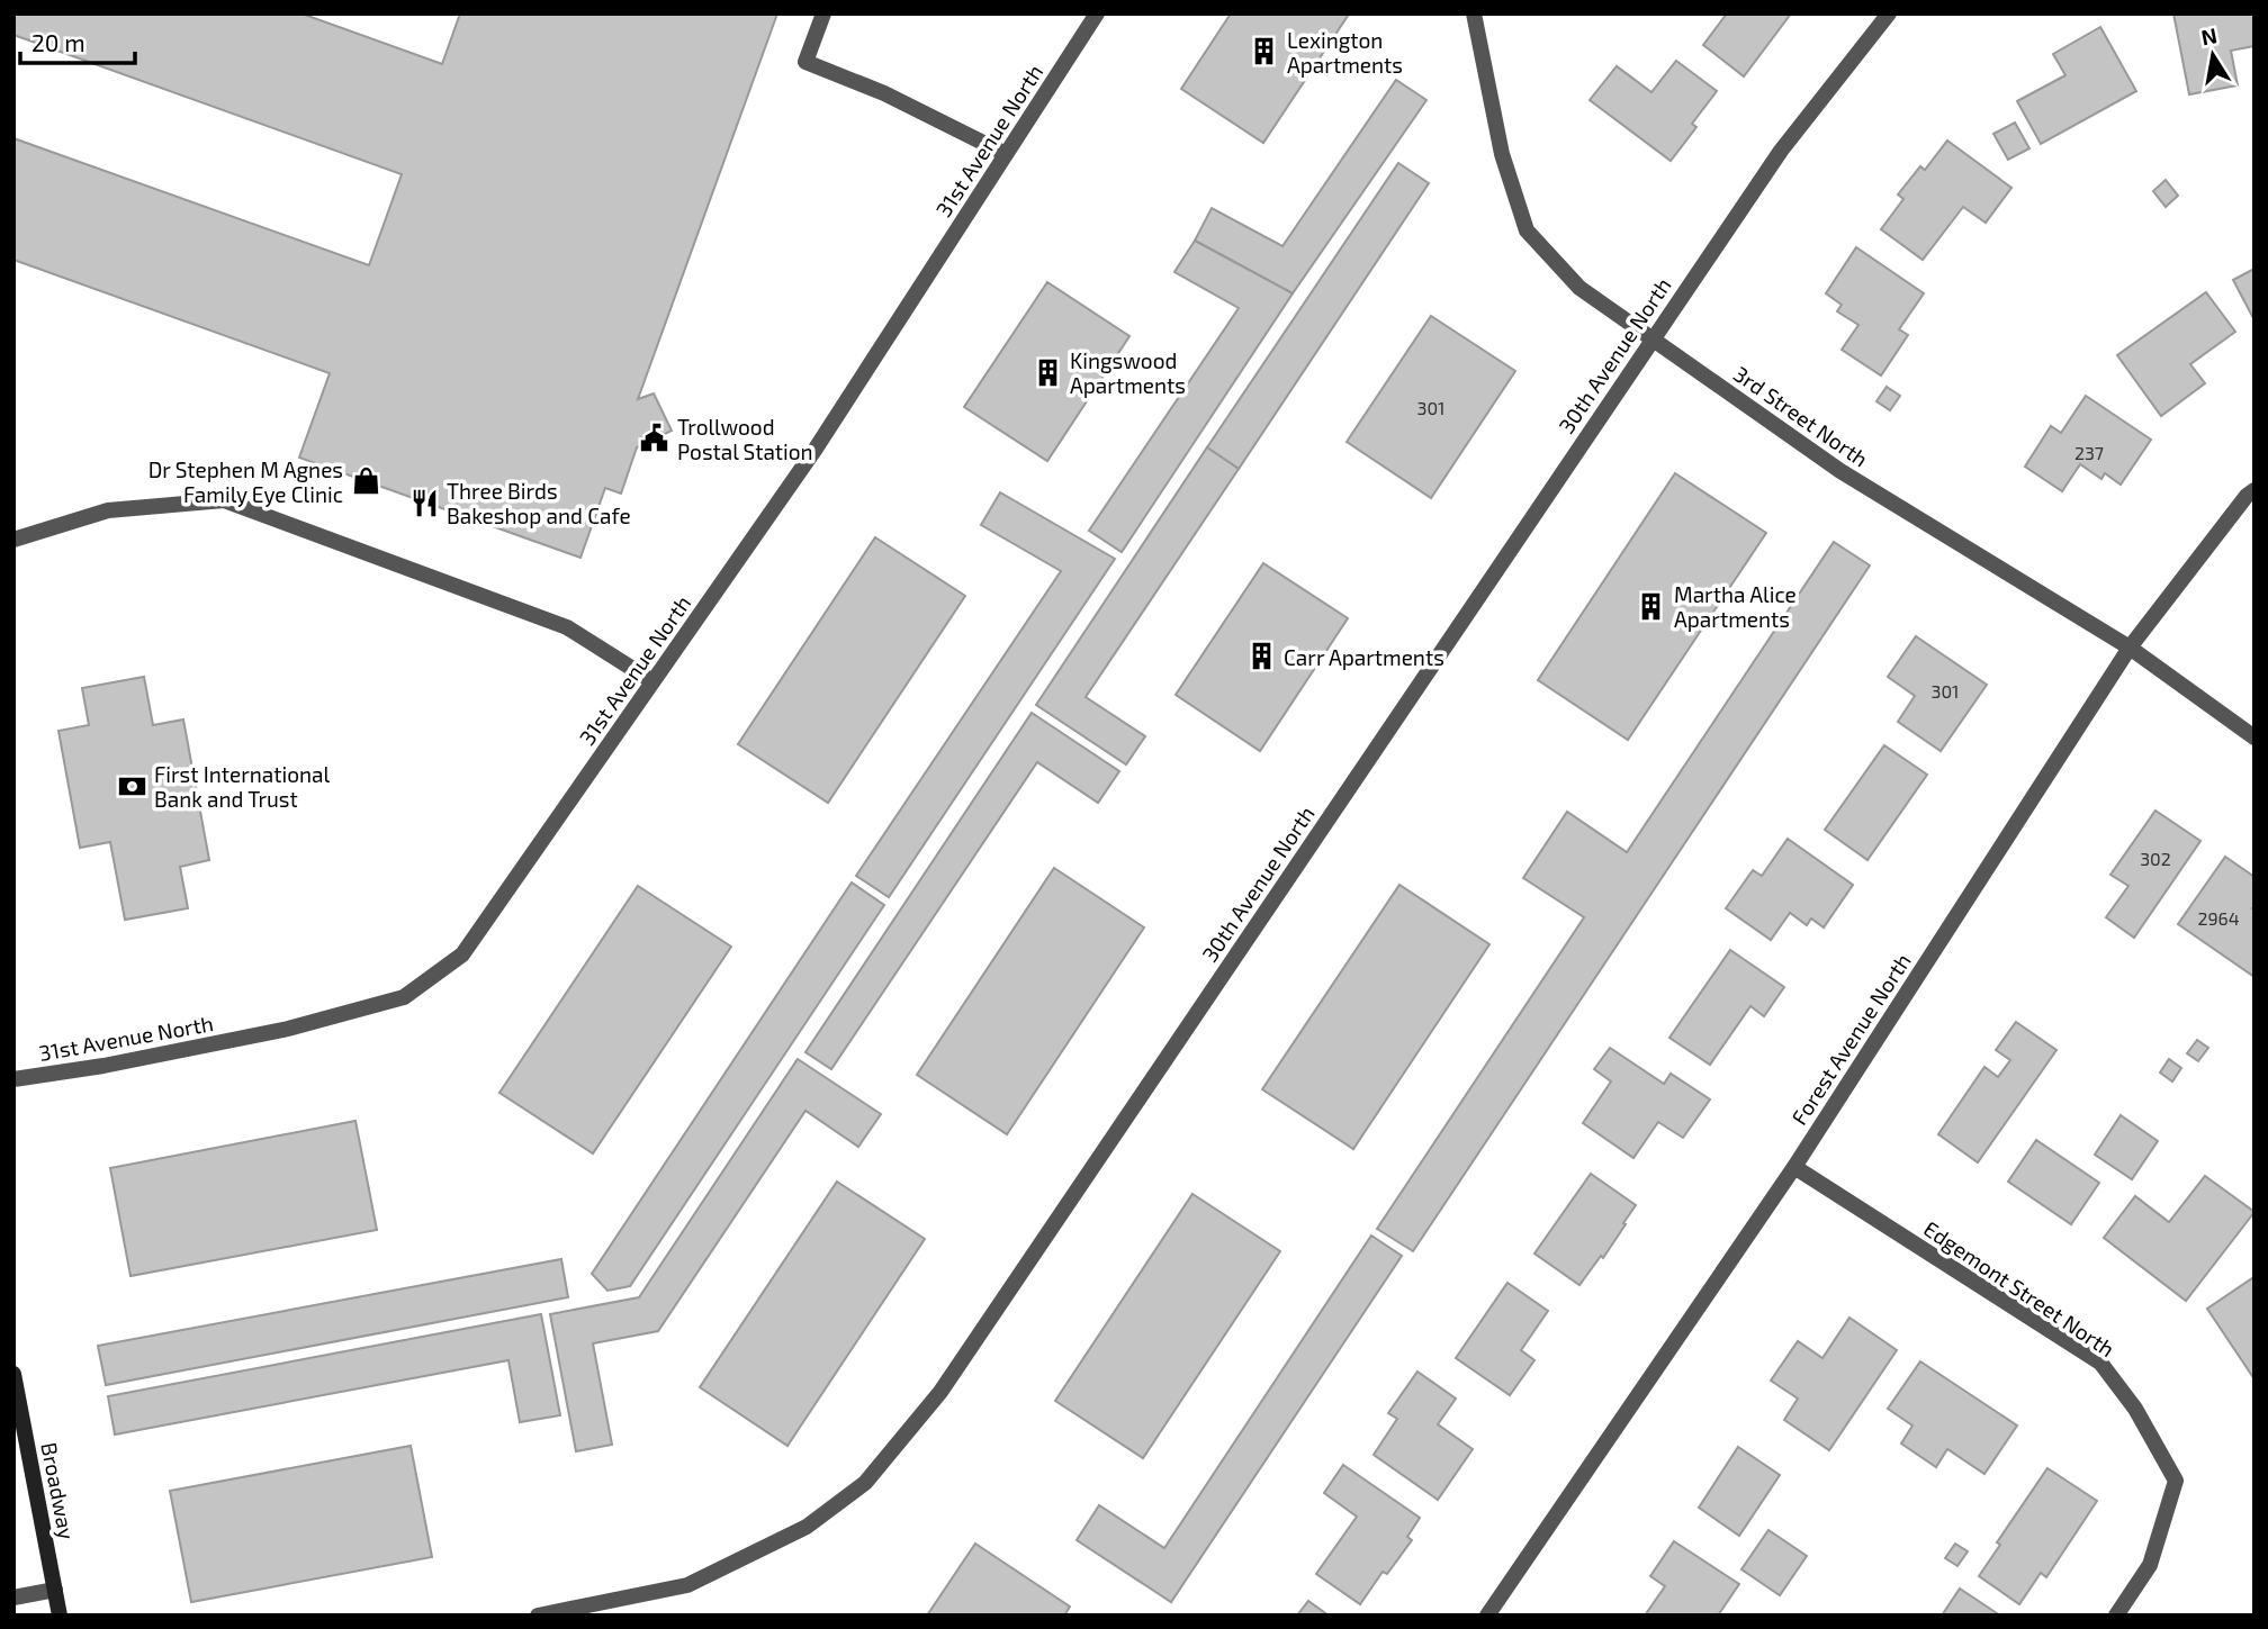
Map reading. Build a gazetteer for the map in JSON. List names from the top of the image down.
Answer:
{
  "streets": {
    "street": [
      "31st Avenue North",
      "30th Avenue North",
      "3rd Street North",
      "Forest Avenue North",
      "Edgemont Street North",
      "Broadway"
    ]
  },
  "crossings": [
    ["30th Avenue North", "3rd Street North"],
    ["3rd Street North", "Forest Avenue North"],
    ["Forest Avenue North", "Edgemont Street North"]
  ],
  "places": {
    "building": [
      "Lexington Apartments",
      "Kingswood Apartments",
      "Martha Alice Apartments",
      "Carr Apartments"
    ],
    "public building": ["Trollwood Postal Station"],
    "shop": ["Dr Stephen M Agnes Family Eye Clinic"],
    "restaurant": ["Three Birds Bakeshop and Cafe"],
    "bank": ["First International Bank and Trust"]
  },
  "house_numbers": [
    "301",
    "237",
    "301",
    "302",
    "2964"
  ],
  "scale_bar": "20 m",
  "north": "top"
}
